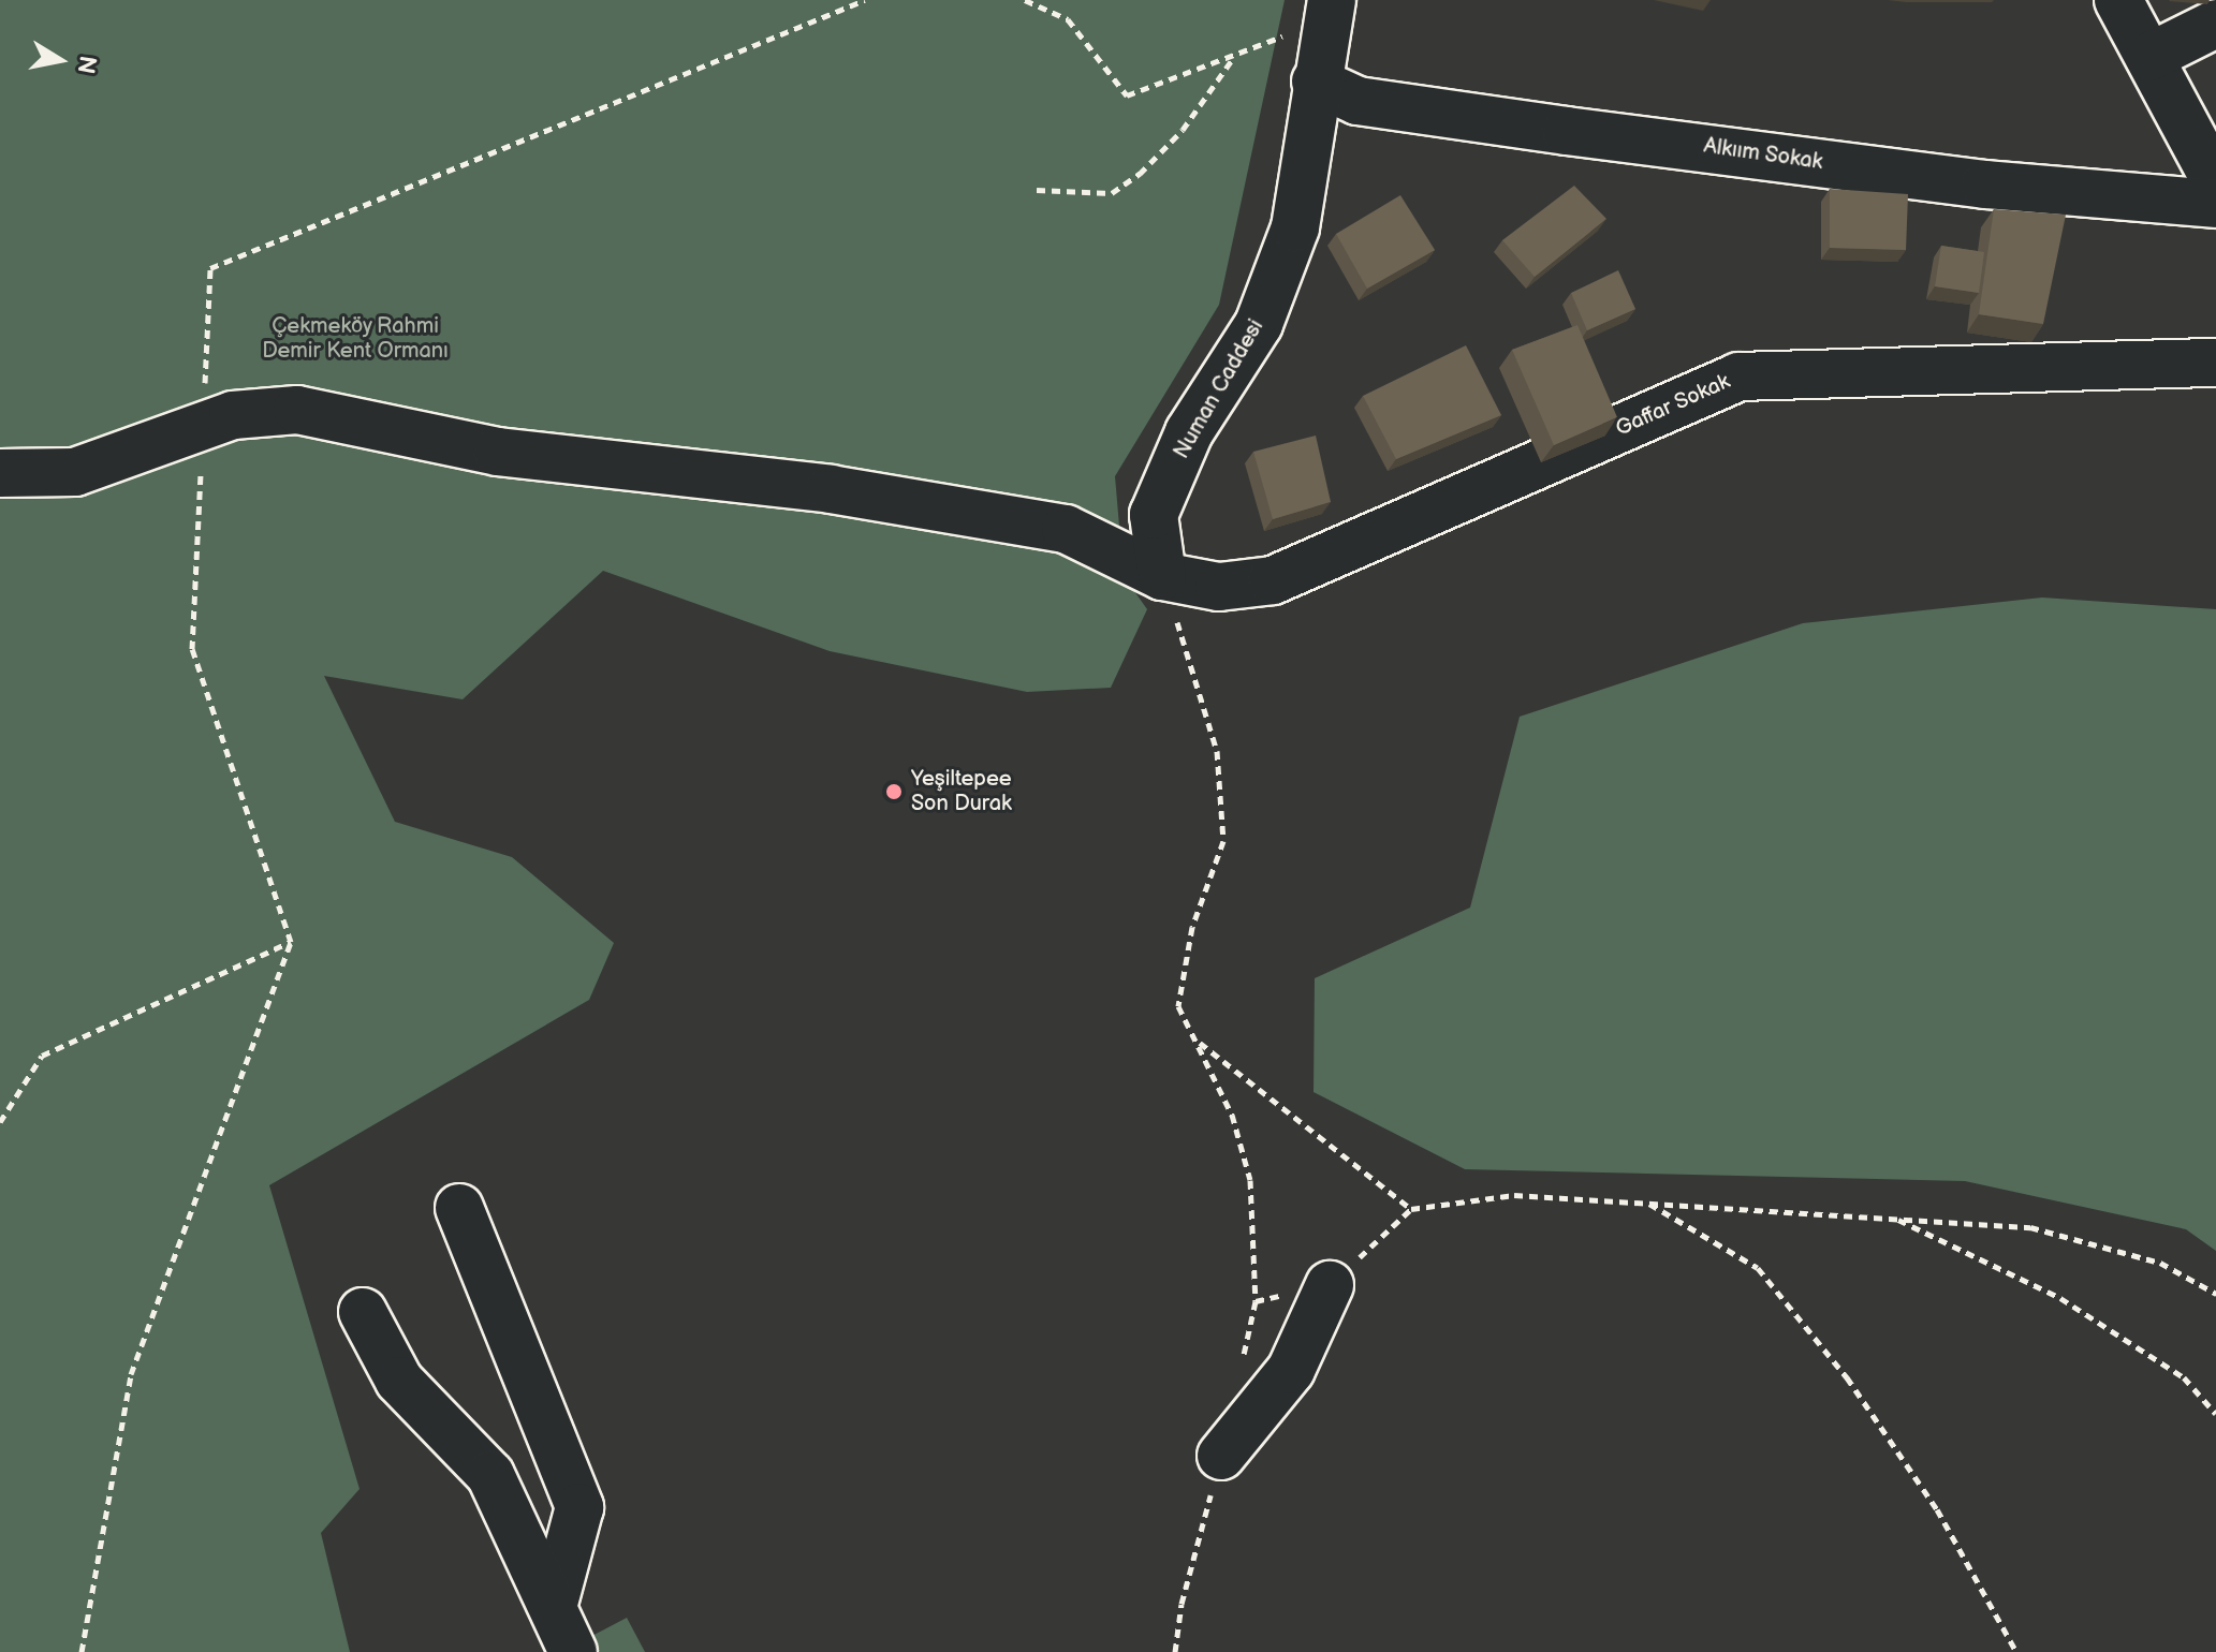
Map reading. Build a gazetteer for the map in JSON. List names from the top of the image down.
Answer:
{
  "streets": {
    "street": ["Alkıım Sokak", "Numan Caddesi", "Gaffar Sokak"]
  },
  "crossings": [
    ["Alkıım Sokak", "Numan Caddesi"],
    ["Numan Caddesi", "Gaffar Sokak"]
  ],
  "parks": ["Çekmeköy Rahmi Demir Kent Ormanı"],
  "places": ["Yeşiltepee Son Durak"],
  "north": "right"
}
